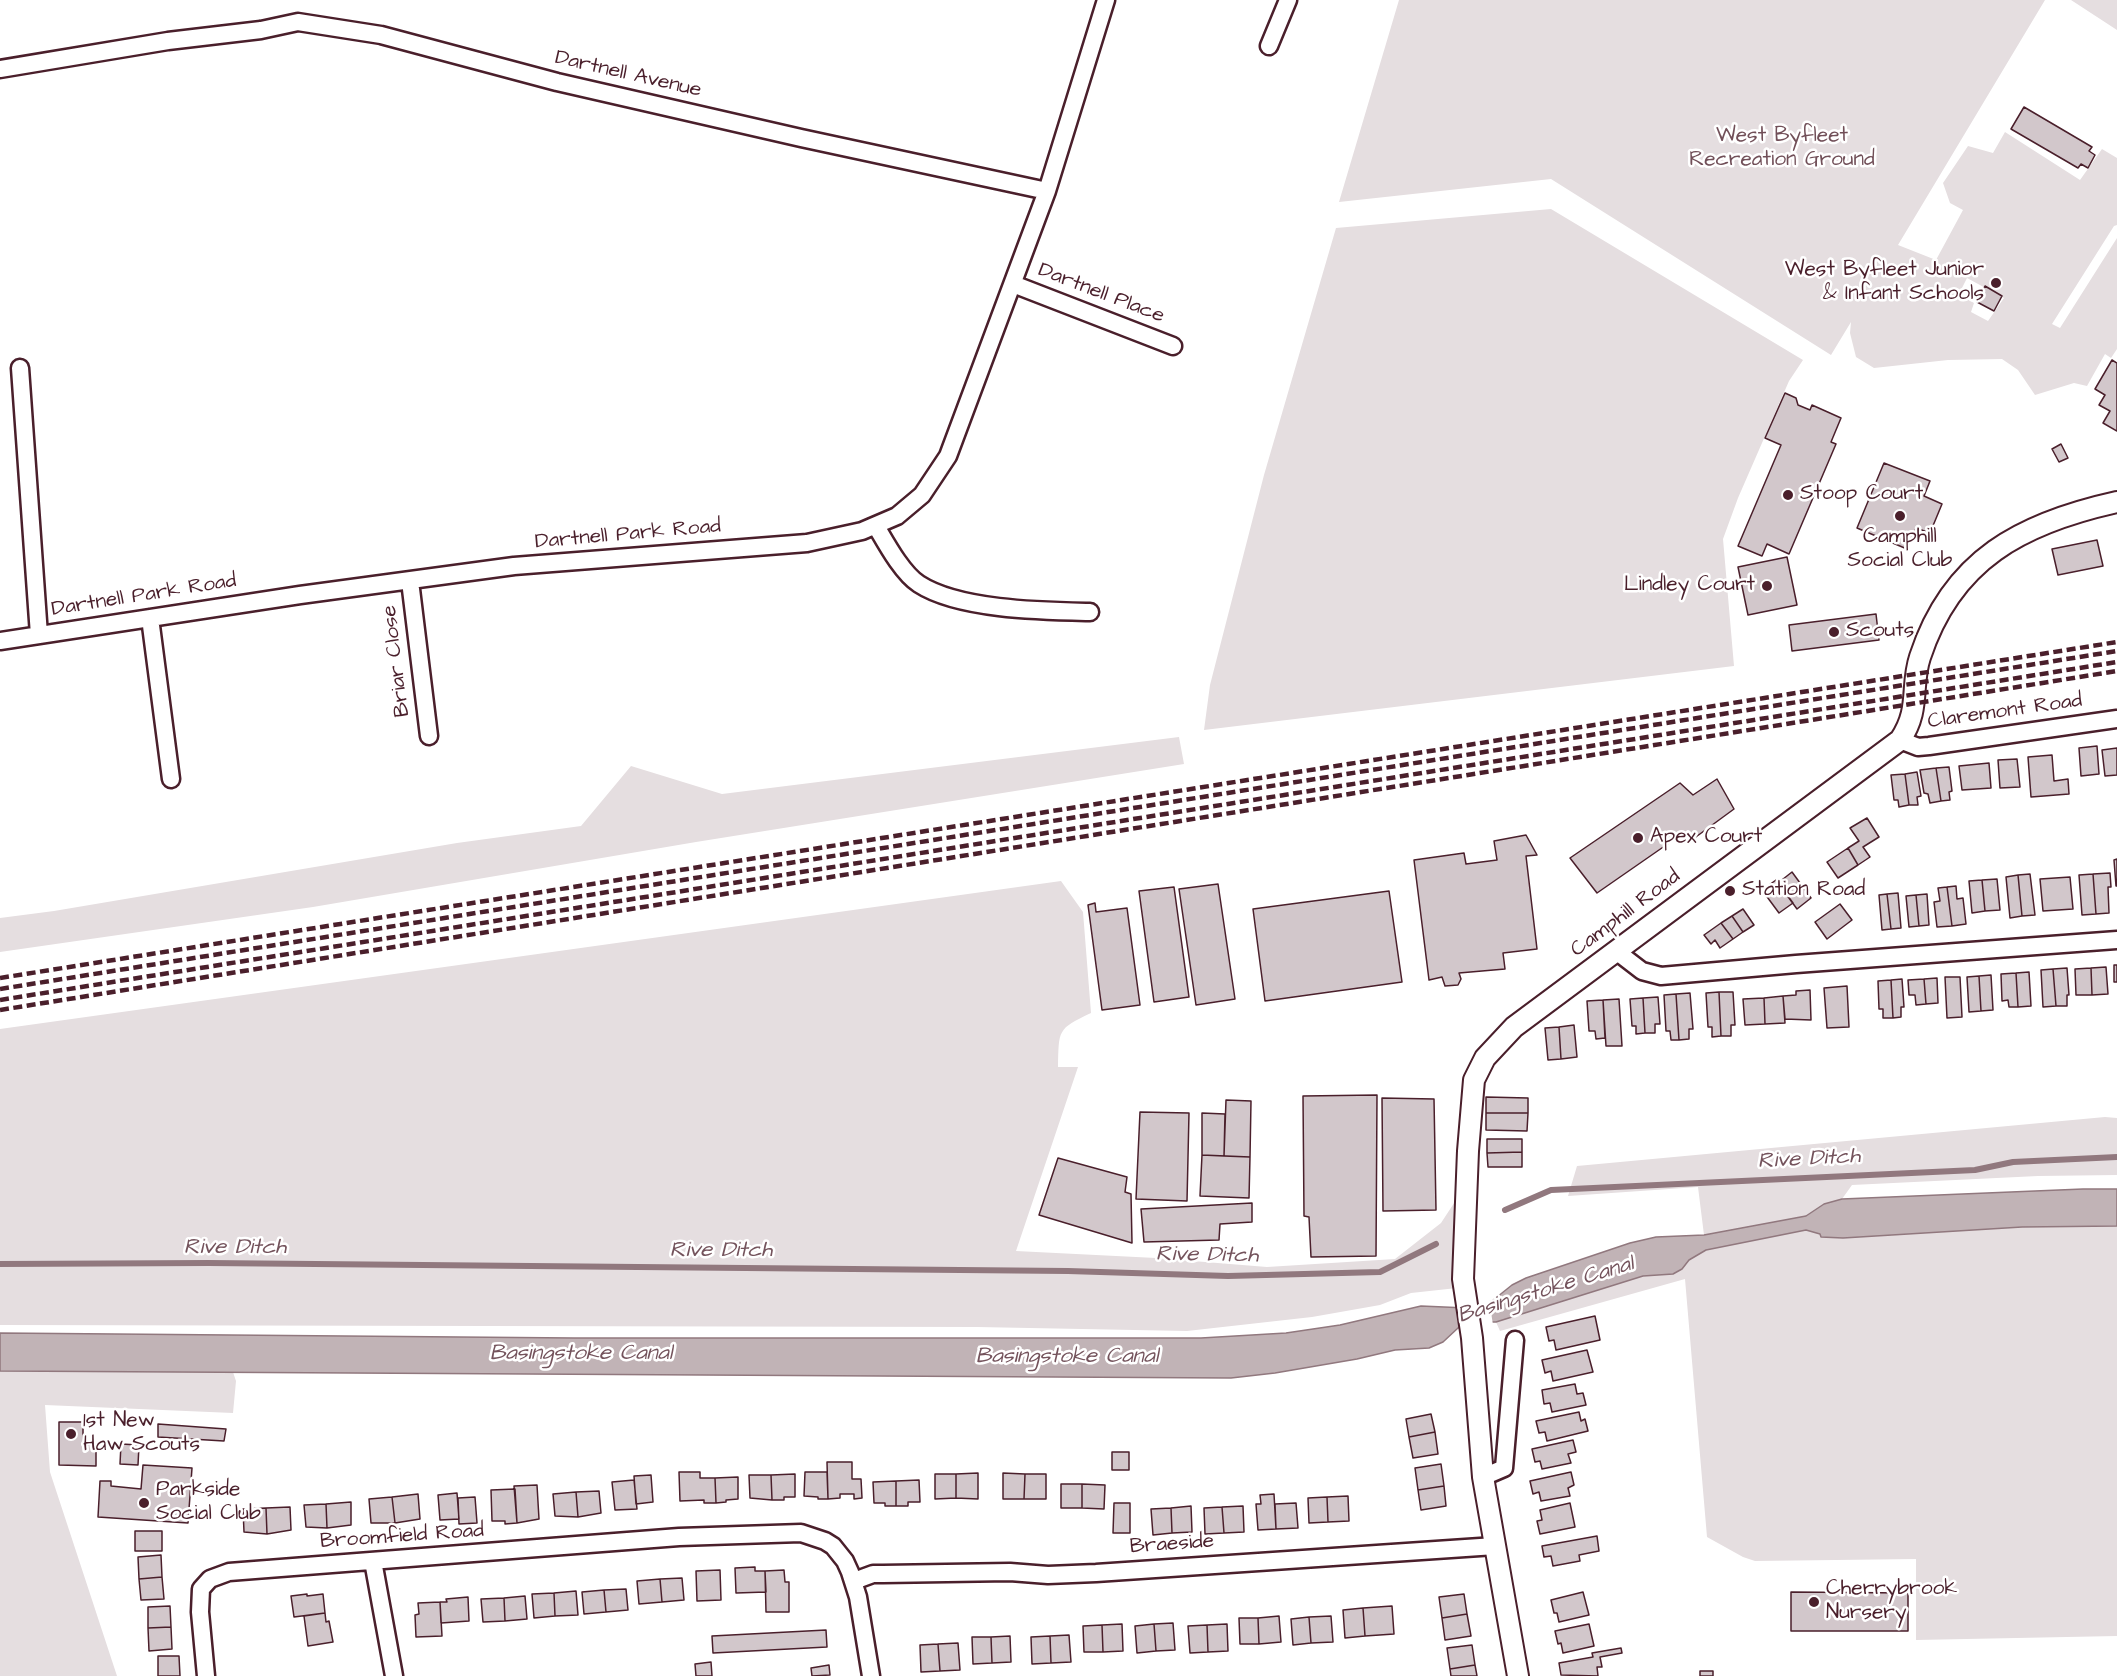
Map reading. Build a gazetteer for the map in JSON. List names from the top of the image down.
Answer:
{
  "streets": {
    "street": [
      "Dartnell Avenue",
      "Dartnell Place",
      "Dartnell Park Road",
      "Briar Close",
      "Claremont Road",
      "Camphill Road",
      "Broomfield Road",
      "Braeside"
    ]
  },
  "crossings": [
    ["Dartnell Avenue", "Dartnell Park Road"],
    ["Dartnell Place", "Dartnell Park Road"],
    ["Dartnell Park Road", "Briar Close"],
    ["Claremont Road", "Camphill Road"],
    ["Camphill Road", "Braeside"],
    ["Broomfield Road", "Braeside"]
  ],
  "water": ["Rive Ditch", "Basingstoke Canal"],
  "parks": ["West Byfleet Recreation Ground"],
  "places": [
    "West Byfleet Junior & Infant Schools",
    "Stoop Court",
    "Camphill Social Club",
    "Lindley Court",
    "Scouts",
    "Apex Court",
    "Station Road",
    "1st New Haw Scouts",
    "Parkside Social Club",
    "Cherrybrook Nursery"
  ]
}
